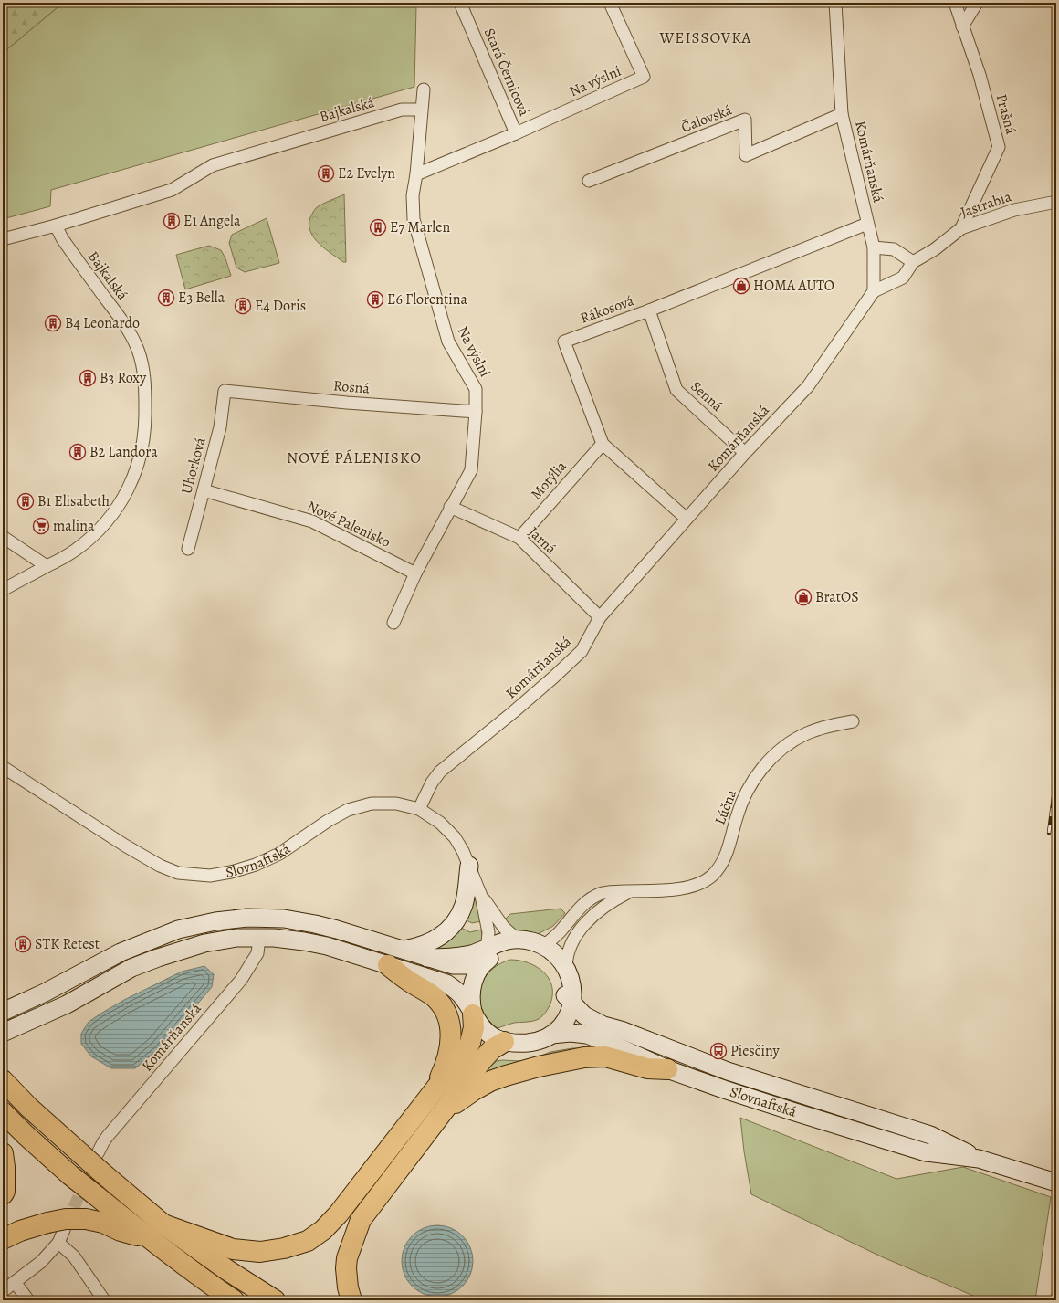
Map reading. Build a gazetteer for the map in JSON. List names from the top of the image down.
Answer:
{
  "streets": {
    "main road": ["Slovnaftská"],
    "street": [
      "Stará Černicová",
      "Na výslní",
      "Bajkalská",
      "Prašná",
      "Čalovská",
      "Komárňanská",
      "Jastrabia",
      "Rákosová",
      "Rosná",
      "Senná",
      "Uhorková",
      "Motýlia",
      "Nové Pálenisko",
      "Jarná",
      "Lúčna"
    ]
  },
  "crossings": [
    ["Stará Černicová", "Na výslní"],
    ["Na výslní", "Rosná"],
    ["Na výslní", "Nové Pálenisko"],
    ["Na výslní", "Jarná"],
    ["Prašná", "Jastrabia"],
    ["Čalovská", "Komárňanská"],
    ["Komárňanská", "Jastrabia"],
    ["Komárňanská", "Rákosová"],
    ["Komárňanská", "Senná"],
    ["Komárňanská", "Jarná"],
    ["Komárňanská", "Slovnaftská"],
    ["Rákosová", "Senná"],
    ["Rákosová", "Motýlia"],
    ["Rosná", "Uhorková"],
    ["Uhorková", "Nové Pálenisko"],
    ["Motýlia", "Jarná"]
  ],
  "districts": ["WEISSOVKA", "NOVÉ PÁLENISKO"],
  "places": {
    "building": [
      "E2 Evelyn",
      "E1 Angela",
      "E7 Marlen",
      "E3 Bella",
      "E6 Florentina",
      "E4 Doris",
      "B4 Leonardo",
      "B3 Roxy",
      "B2 Landora",
      "B1 Elisabeth",
      "STK Retest"
    ],
    "shop": ["HOMA AUTO", "BratOS"],
    "supermarket": ["malina"],
    "bus stop": ["Piesčiny"]
  }
}
